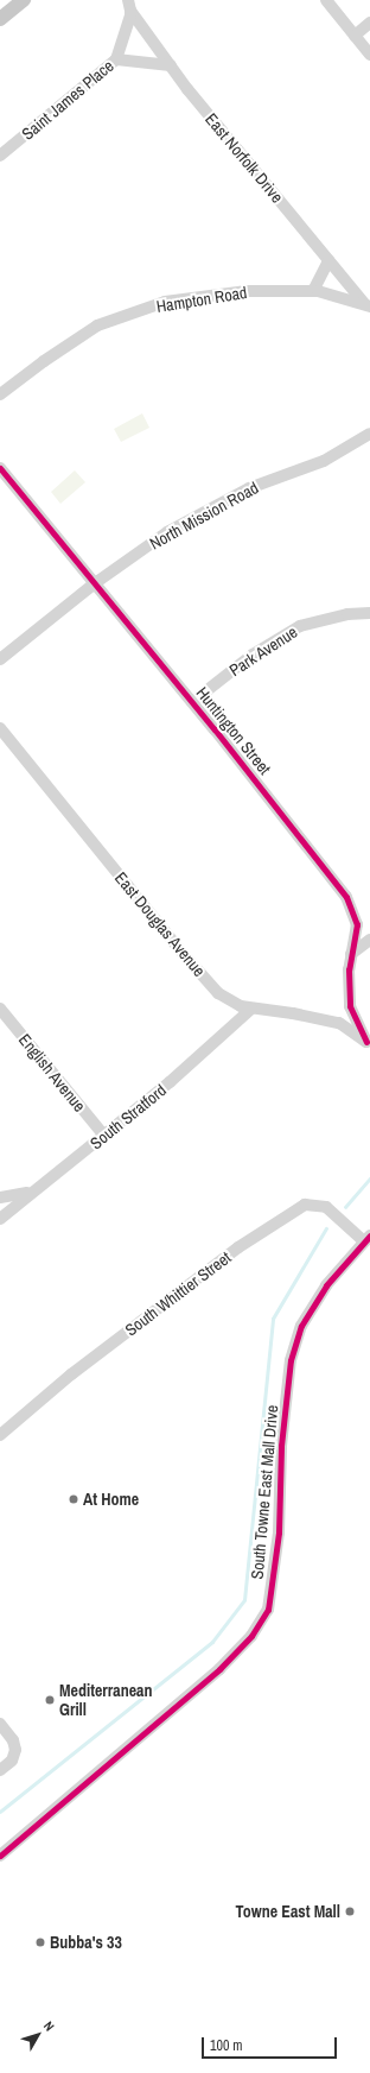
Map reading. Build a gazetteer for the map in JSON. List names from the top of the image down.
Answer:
{
  "streets": {
    "street": [
      "Saint James Place",
      "East Norfolk Drive",
      "Hampton Road",
      "North Mission Road",
      "Park Avenue",
      "Huntington Street",
      "East Douglas Avenue",
      "English Avenue",
      "South Stratford",
      "South Whittier Street",
      "South Towne East Mall Drive"
    ]
  },
  "crossings": [
    ["Saint James Place", "East Norfolk Drive"],
    ["East Norfolk Drive", "Hampton Road"],
    ["North Mission Road", "Huntington Street"],
    ["Park Avenue", "Huntington Street"],
    ["Huntington Street", "East Douglas Avenue"],
    ["East Douglas Avenue", "South Stratford"],
    ["English Avenue", "South Stratford"],
    ["South Whittier Street", "South Towne East Mall Drive"]
  ],
  "places": [
    "At Home",
    "Mediterranean Grill",
    "Towne East Mall",
    "Bubba's 33"
  ],
  "scale_bar": "100 m",
  "north": "top right"
}
